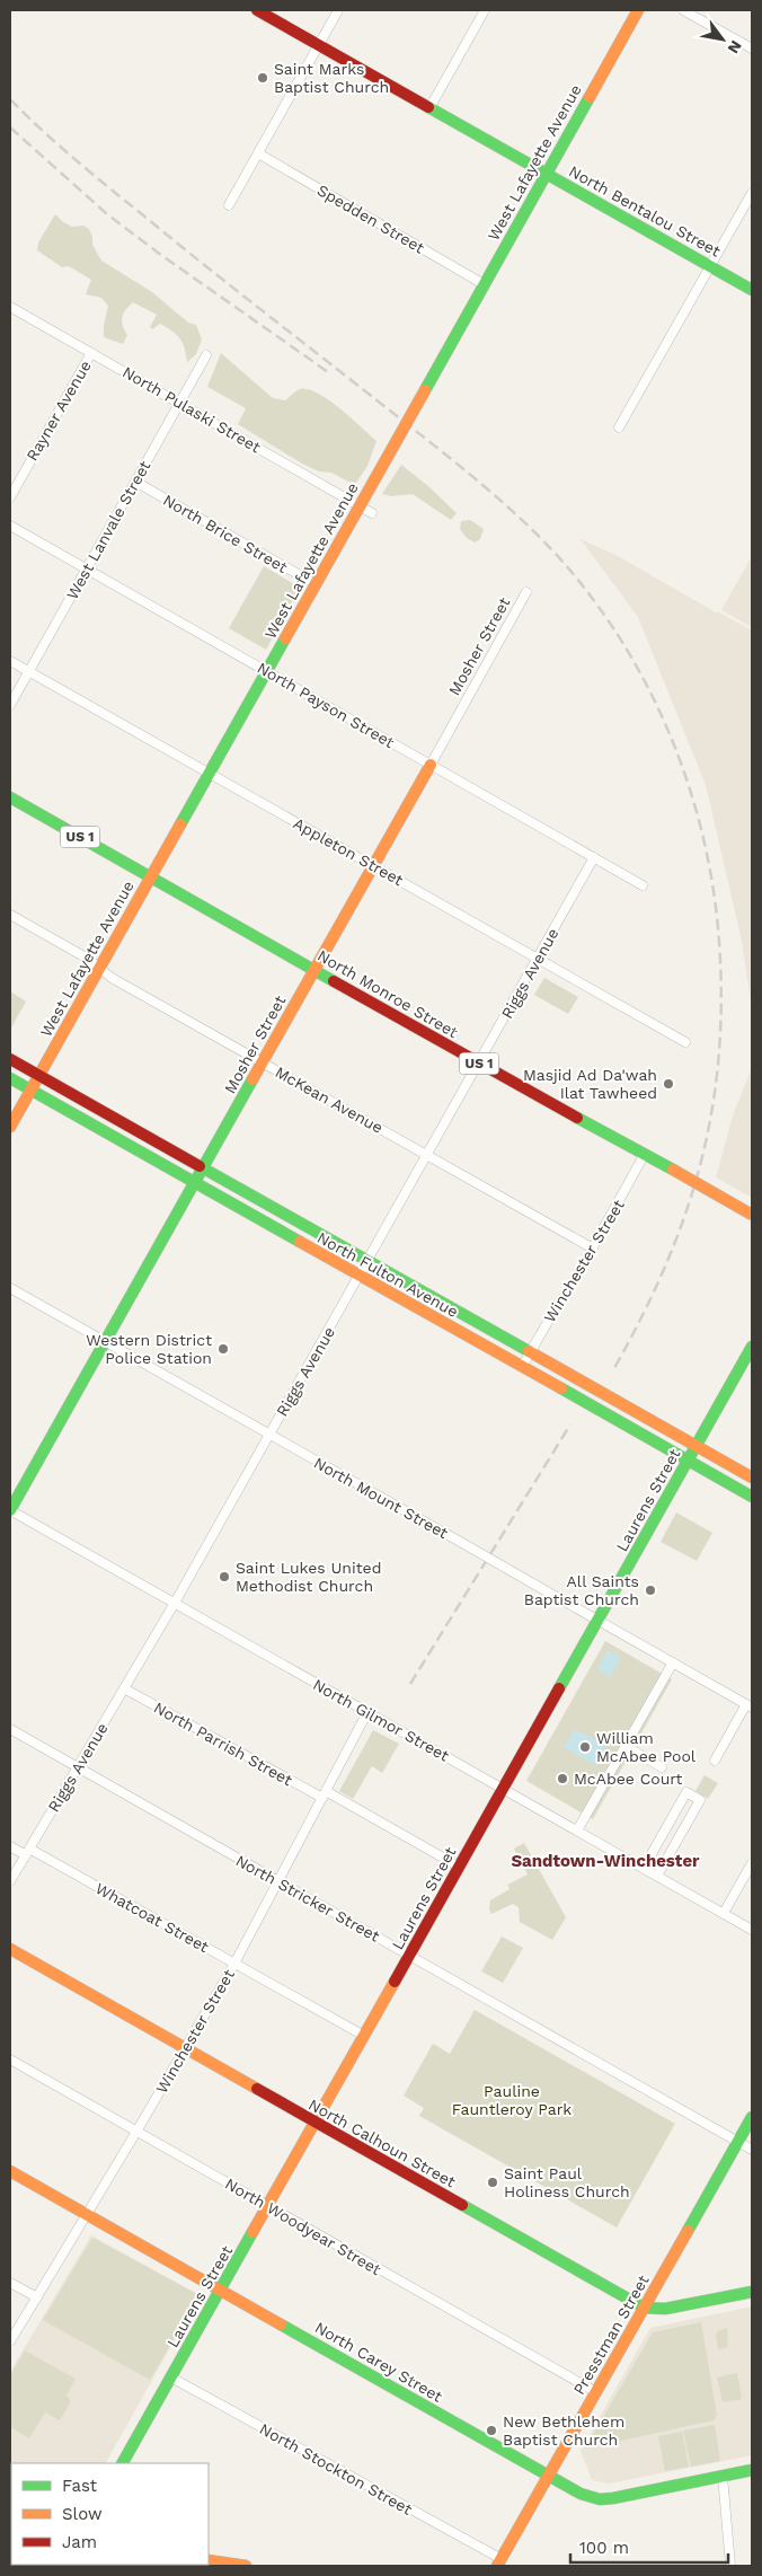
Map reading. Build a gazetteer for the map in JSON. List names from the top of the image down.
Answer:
{
  "streets": {
    "main road": [
      "West Lafayette Avenue",
      "North Bentalou Street",
      "Mosher Street",
      "US 1",
      "North Monroe Street",
      "North Fulton Avenue",
      "Laurens Street",
      "North Calhoun Street",
      "Presstman Street",
      "North Carey Street"
    ],
    "street": [
      "Spedden Street",
      "North Pulaski Street",
      "Rayner Avenue",
      "West Lanvale Street",
      "North Brice Street",
      "North Payson Street",
      "Appleton Street",
      "Riggs Avenue",
      "McKean Avenue",
      "Winchester Street",
      "North Mount Street",
      "North Gilmor Street",
      "North Parrish Street",
      "North Stricker Street",
      "Whatcoat Street",
      "North Woodyear Street",
      "North Stockton Street"
    ]
  },
  "crossings": [
    ["West Lafayette Avenue", "North Bentalou Street"],
    ["West Lafayette Avenue", "Spedden Street"],
    ["West Lafayette Avenue", "North Pulaski Street"],
    ["West Lafayette Avenue", "North Brice Street"],
    ["West Lafayette Avenue", "North Payson Street"],
    ["West Lafayette Avenue", "Appleton Street"],
    ["West Lafayette Avenue", "North Monroe Street"],
    ["West Lafayette Avenue", "McKean Avenue"],
    ["West Lafayette Avenue", "North Fulton Avenue"],
    ["North Pulaski Street", "Rayner Avenue"],
    ["North Pulaski Street", "West Lanvale Street"],
    ["West Lanvale Street", "North Brice Street"],
    ["West Lanvale Street", "North Payson Street"],
    ["West Lanvale Street", "Appleton Street"],
    ["Mosher Street", "North Payson Street"],
    ["Mosher Street", "Appleton Street"],
    ["Mosher Street", "North Monroe Street"],
    ["Mosher Street", "McKean Avenue"],
    ["Mosher Street", "North Fulton Avenue"],
    ["Mosher Street", "North Mount Street"],
    ["Mosher Street", "North Gilmor Street"],
    ["North Payson Street", "Riggs Avenue"],
    ["Appleton Street", "Riggs Avenue"],
    ["Riggs Avenue", "North Monroe Street"],
    ["Riggs Avenue", "McKean Avenue"],
    ["Riggs Avenue", "North Fulton Avenue"],
    ["Riggs Avenue", "North Mount Street"],
    ["Riggs Avenue", "North Gilmor Street"],
    ["Riggs Avenue", "North Parrish Street"],
    ["Riggs Avenue", "North Stricker Street"],
    ["Riggs Avenue", "Whatcoat Street"],
    ["North Monroe Street", "Winchester Street"],
    ["McKean Avenue", "Winchester Street"],
    ["Winchester Street", "North Fulton Avenue"],
    ["Winchester Street", "North Gilmor Street"],
    ["Winchester Street", "North Parrish Street"],
    ["Winchester Street", "North Stricker Street"],
    ["Winchester Street", "Whatcoat Street"],
    ["Winchester Street", "North Calhoun Street"],
    ["Winchester Street", "North Woodyear Street"],
    ["Winchester Street", "North Carey Street"],
    ["North Fulton Avenue", "Laurens Street"],
    ["North Mount Street", "Laurens Street"],
    ["Laurens Street", "North Gilmor Street"],
    ["Laurens Street", "North Parrish Street"],
    ["Laurens Street", "North Stricker Street"],
    ["Laurens Street", "Whatcoat Street"],
    ["Laurens Street", "North Calhoun Street"],
    ["Laurens Street", "North Woodyear Street"],
    ["Laurens Street", "North Carey Street"],
    ["Laurens Street", "North Stockton Street"],
    ["North Stricker Street", "Presstman Street"],
    ["North Calhoun Street", "Presstman Street"],
    ["North Woodyear Street", "Presstman Street"],
    ["Presstman Street", "North Carey Street"],
    ["Presstman Street", "North Stockton Street"]
  ],
  "districts": ["Sandtown-Winchester"],
  "parks": ["Pauline Fauntleroy Park"],
  "places": [
    "Saint Marks Baptist Church",
    "Masjid Ad Da'wah Ilat Tawheed",
    "Western District Police Station",
    "Saint Lukes United Methodist Church",
    "All Saints Baptist Church",
    "William McAbee Pool",
    "McAbee Court",
    "Saint Paul Holiness Church",
    "New Bethlehem Baptist Church"
  ],
  "legend": ["Fast", "Slow", "Jam"],
  "scale_bar": "100 m",
  "north": "bottom right"
}
